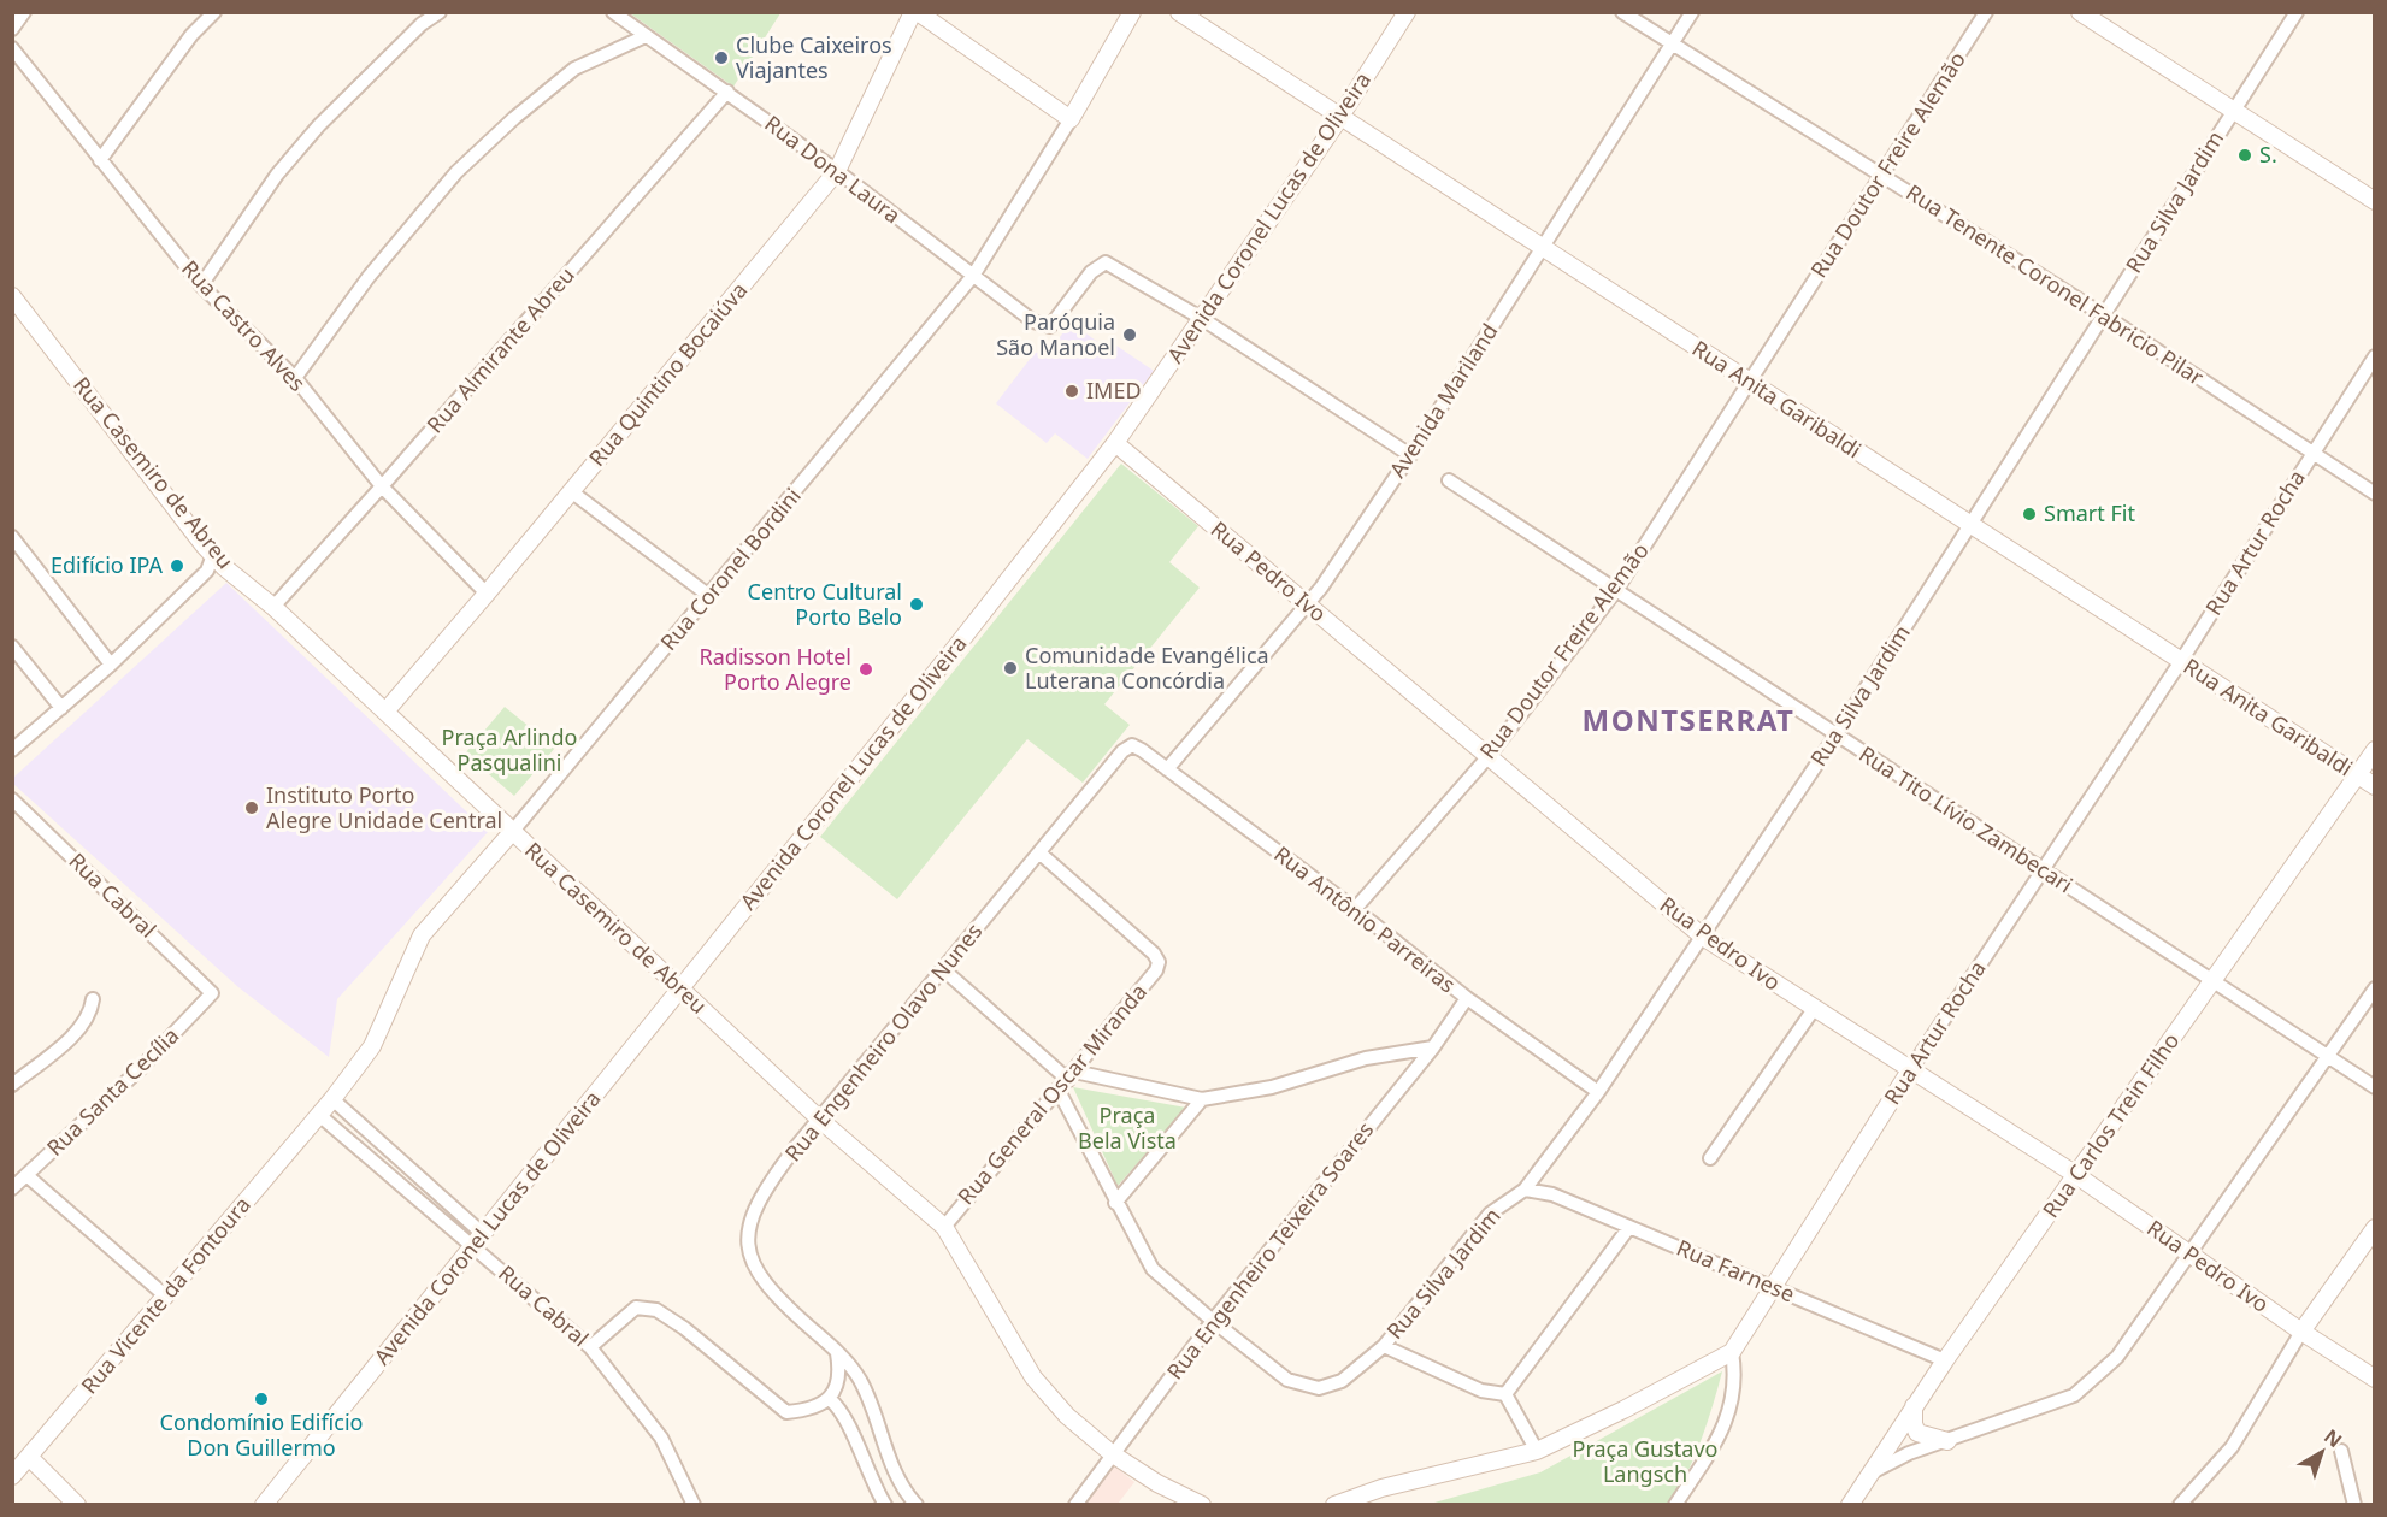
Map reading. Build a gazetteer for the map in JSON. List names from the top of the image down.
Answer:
{
  "streets": {
    "street": [
      "Rua Doutor Freire Alemão",
      "Rua Dona Laura",
      "Rua Silva Jardim",
      "Avenida Coronel Lucas de Oliveira",
      "Rua Tenente Coronel Fabricio Pilar",
      "Rua Castro Alves",
      "Rua Almirante Abreu",
      "Rua Quintino Bocaiúva",
      "Rua Anita Garibaldi",
      "Avenida Mariland",
      "Rua Casemiro de Abreu",
      "Rua Artur Rocha",
      "Rua Coronel Bordini",
      "Rua Pedro Ivo",
      "Rua Tito Lívio Zambecari",
      "Rua Cabral",
      "Rua Antônio Parreiras",
      "Rua Engenheiro Olavo Nunes",
      "Rua Santa Cecília",
      "Rua General Oscar Miranda",
      "Rua Carlos Trein Filho",
      "Rua Engenheiro Teixeira Soares",
      "Rua Farnese",
      "Rua Vicente da Fontoura"
    ]
  },
  "crossings": [
    ["Rua Doutor Freire Alemão", "Rua Tenente Coronel Fabricio Pilar"],
    ["Rua Doutor Freire Alemão", "Rua Anita Garibaldi"],
    ["Rua Doutor Freire Alemão", "Rua Pedro Ivo"],
    ["Rua Doutor Freire Alemão", "Rua Tito Lívio Zambecari"],
    ["Rua Doutor Freire Alemão", "Rua Antônio Parreiras"],
    ["Rua Dona Laura", "Avenida Coronel Lucas de Oliveira"],
    ["Rua Dona Laura", "Rua Almirante Abreu"],
    ["Rua Dona Laura", "Rua Quintino Bocaiúva"],
    ["Rua Dona Laura", "Rua Coronel Bordini"],
    ["Rua Silva Jardim", "Rua Tenente Coronel Fabricio Pilar"],
    ["Rua Silva Jardim", "Rua Anita Garibaldi"],
    ["Rua Silva Jardim", "Rua Pedro Ivo"],
    ["Rua Silva Jardim", "Rua Tito Lívio Zambecari"],
    ["Rua Silva Jardim", "Rua Antônio Parreiras"],
    ["Rua Silva Jardim", "Rua General Oscar Miranda"],
    ["Rua Silva Jardim", "Rua Engenheiro Teixeira Soares"],
    ["Rua Silva Jardim", "Rua Farnese"],
    ["Avenida Coronel Lucas de Oliveira", "Rua Anita Garibaldi"],
    ["Avenida Coronel Lucas de Oliveira", "Rua Casemiro de Abreu"],
    ["Avenida Coronel Lucas de Oliveira", "Rua Pedro Ivo"],
    ["Avenida Coronel Lucas de Oliveira", "Rua Cabral"],
    ["Rua Tenente Coronel Fabricio Pilar", "Avenida Mariland"],
    ["Rua Tenente Coronel Fabricio Pilar", "Rua Artur Rocha"],
    ["Rua Castro Alves", "Rua Almirante Abreu"],
    ["Rua Castro Alves", "Rua Quintino Bocaiúva"],
    ["Rua Almirante Abreu", "Rua Casemiro de Abreu"],
    ["Rua Quintino Bocaiúva", "Rua Casemiro de Abreu"],
    ["Rua Anita Garibaldi", "Avenida Mariland"],
    ["Rua Anita Garibaldi", "Rua Artur Rocha"],
    ["Rua Anita Garibaldi", "Rua Carlos Trein Filho"],
    ["Avenida Mariland", "Rua Pedro Ivo"],
    ["Avenida Mariland", "Rua Antônio Parreiras"],
    ["Rua Casemiro de Abreu", "Rua Coronel Bordini"],
    ["Rua Casemiro de Abreu", "Rua Engenheiro Olavo Nunes"],
    ["Rua Casemiro de Abreu", "Rua General Oscar Miranda"],
    ["Rua Casemiro de Abreu", "Rua Engenheiro Teixeira Soares"],
    ["Rua Artur Rocha", "Rua Pedro Ivo"],
    ["Rua Artur Rocha", "Rua Tito Lívio Zambecari"],
    ["Rua Artur Rocha", "Rua Farnese"],
    ["Rua Coronel Bordini", "Rua Cabral"],
    ["Rua Coronel Bordini", "Rua Vicente da Fontoura"],
    ["Rua Pedro Ivo", "Rua Carlos Trein Filho"],
    ["Rua Tito Lívio Zambecari", "Rua Carlos Trein Filho"],
    ["Rua Cabral", "Rua Santa Cecília"],
    ["Rua Cabral", "Rua Vicente da Fontoura"],
    ["Rua Antônio Parreiras", "Rua Engenheiro Olavo Nunes"],
    ["Rua Antônio Parreiras", "Rua Engenheiro Teixeira Soares"],
    ["Rua Engenheiro Olavo Nunes", "Rua General Oscar Miranda"],
    ["Rua Carlos Trein Filho", "Rua Farnese"]
  ],
  "districts": ["MONTSERRAT"],
  "parks": ["Praça Arlindo Pasqualini", "Praça Bela Vista", "Praça Gustavo Langsch"],
  "places": [
    "Clube Caixeiros Viajantes",
    "S.",
    "Paróquia São Manoel",
    "IMED",
    "Smart Fit",
    "Edifício IPA",
    "Centro Cultural Porto Belo",
    "Comunidade Evangélica Luterana Concórdia",
    "Radisson Hotel Porto Alegre",
    "Instituto Porto Alegre Unidade Central",
    "Condomínio Edifício Don Guillermo"
  ],
  "north": "top right"
}
